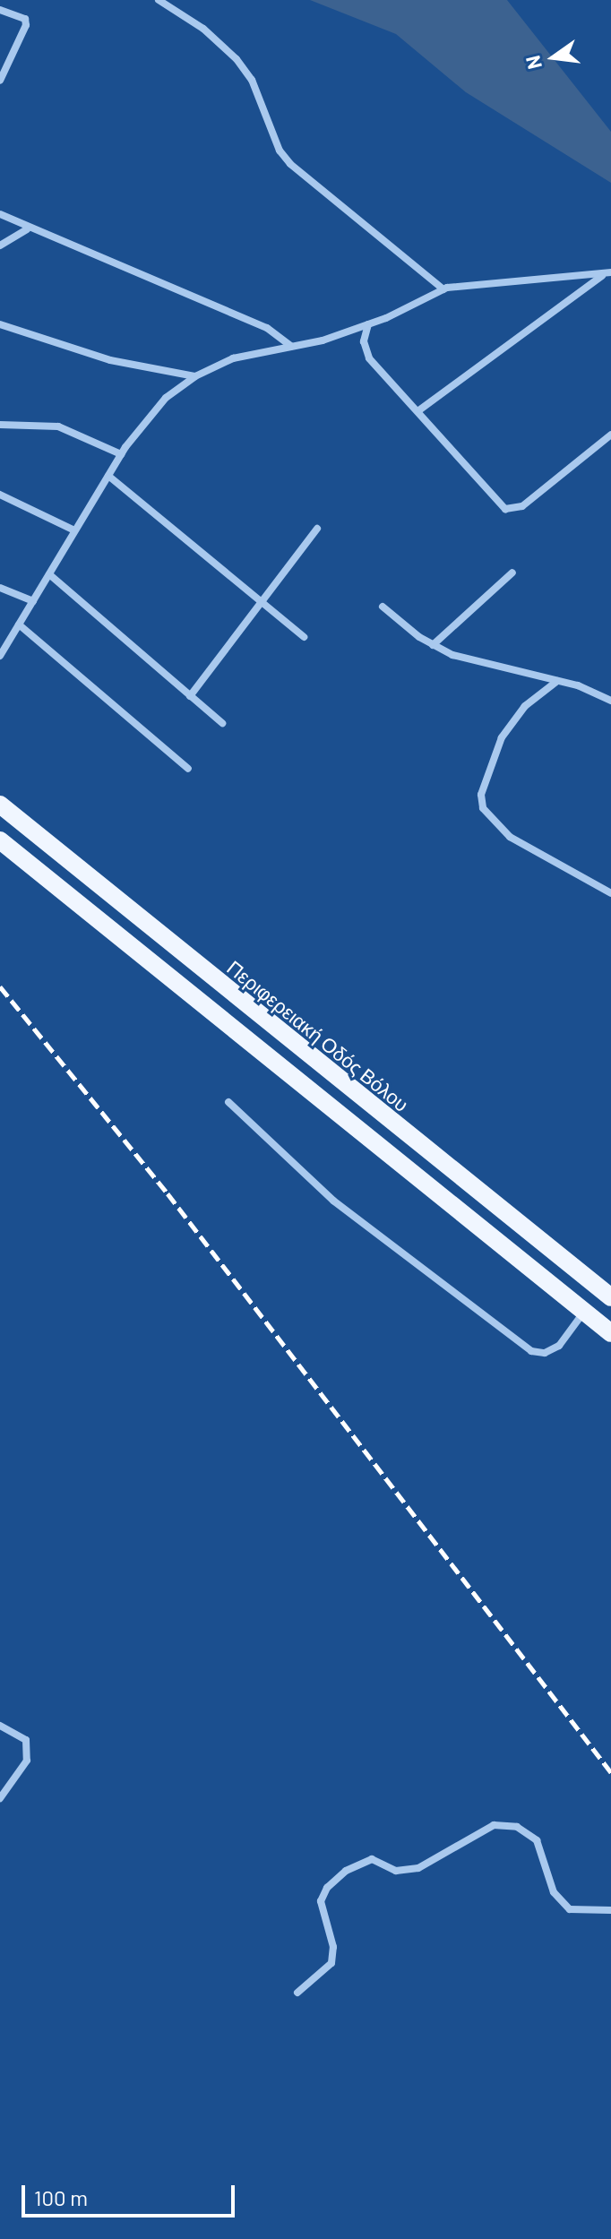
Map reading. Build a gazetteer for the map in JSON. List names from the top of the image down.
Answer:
{
  "streets": {
    "main road": ["Περιφερειακή Οδός Βόλου"]
  },
  "scale_bar": "100 m",
  "north": "left"
}
